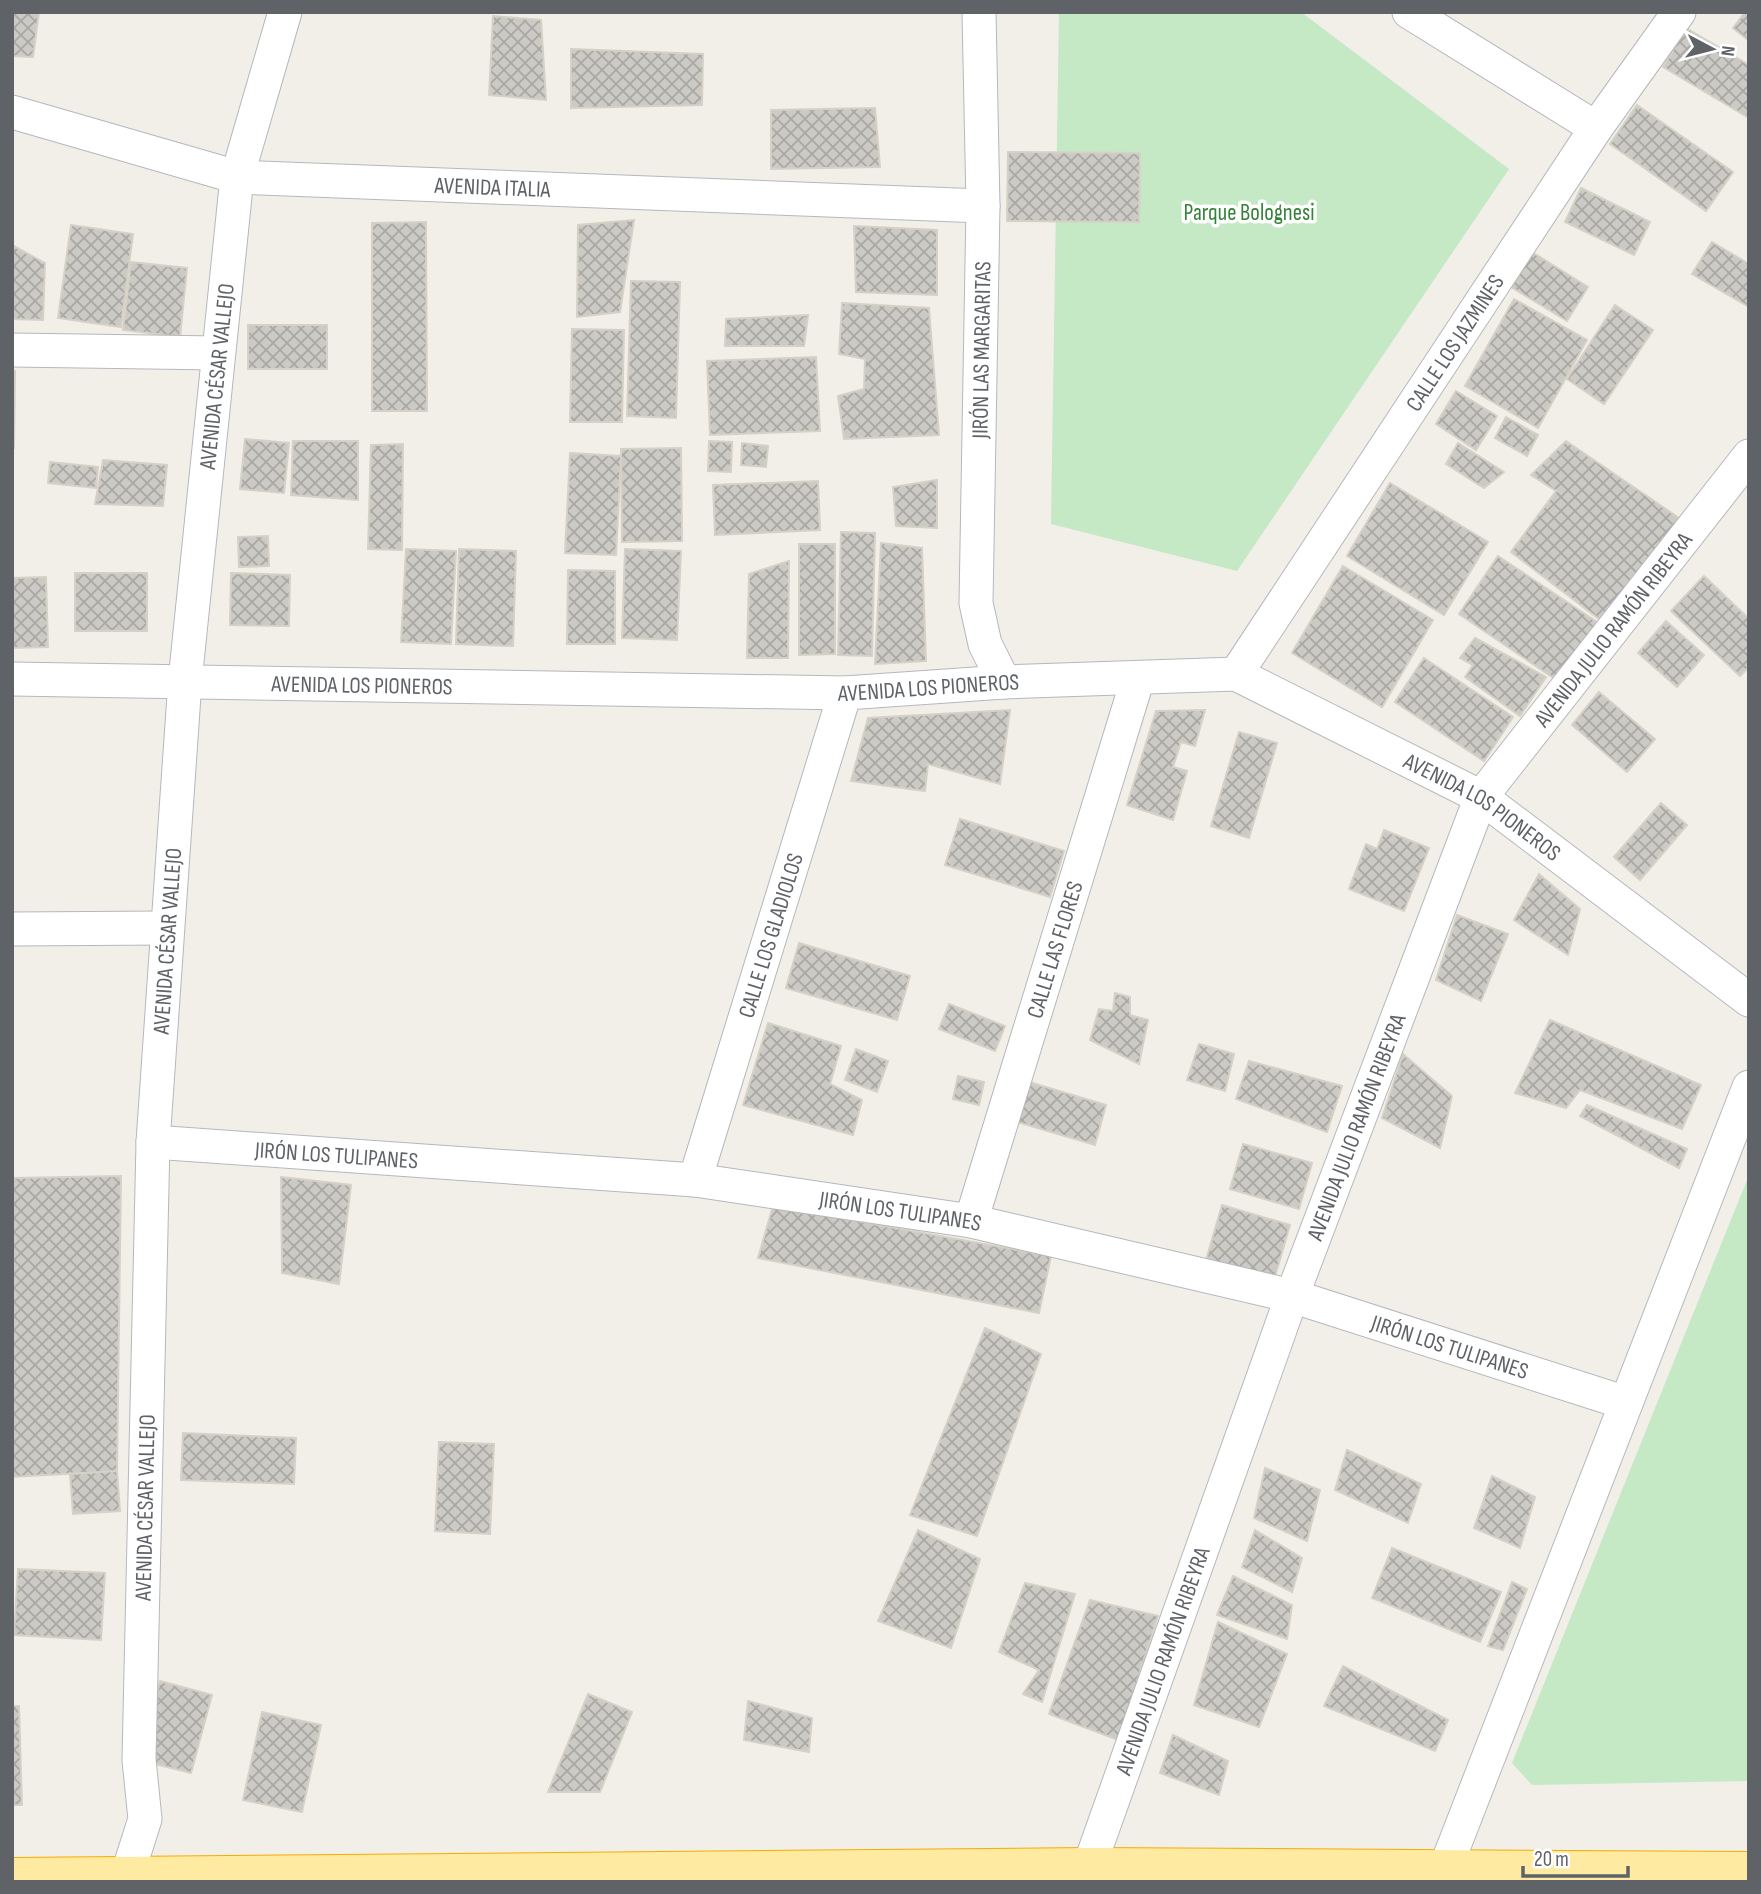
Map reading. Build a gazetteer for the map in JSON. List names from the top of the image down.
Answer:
{
  "streets": {
    "street": [
      "AVENIDA ITALIA",
      "CALLE LOS JAZMINES",
      "JIRÓN LAS MARGARITAS",
      "AVENIDA CÉSAR VALLEJO",
      "AVENIDA JULIO RAMÓN RIBEYRA",
      "AVENIDA LOS PIONEROS",
      "CALLE LOS GLADIOLOS",
      "CALLE LAS FLORES",
      "JIRÓN LOS TULIPANES"
    ]
  },
  "crossings": [
    ["AVENIDA ITALIA", "JIRÓN LAS MARGARITAS"],
    ["AVENIDA ITALIA", "AVENIDA CÉSAR VALLEJO"],
    ["CALLE LOS JAZMINES", "AVENIDA LOS PIONEROS"],
    ["JIRÓN LAS MARGARITAS", "AVENIDA LOS PIONEROS"],
    ["AVENIDA CÉSAR VALLEJO", "AVENIDA LOS PIONEROS"],
    ["AVENIDA CÉSAR VALLEJO", "JIRÓN LOS TULIPANES"],
    ["AVENIDA JULIO RAMÓN RIBEYRA", "AVENIDA LOS PIONEROS"],
    ["AVENIDA JULIO RAMÓN RIBEYRA", "JIRÓN LOS TULIPANES"],
    ["AVENIDA LOS PIONEROS", "CALLE LOS GLADIOLOS"],
    ["AVENIDA LOS PIONEROS", "CALLE LAS FLORES"],
    ["CALLE LOS GLADIOLOS", "JIRÓN LOS TULIPANES"],
    ["CALLE LAS FLORES", "JIRÓN LOS TULIPANES"]
  ],
  "parks": ["Parque Bolognesi"],
  "scale_bar": "20 m",
  "north": "right"
}
